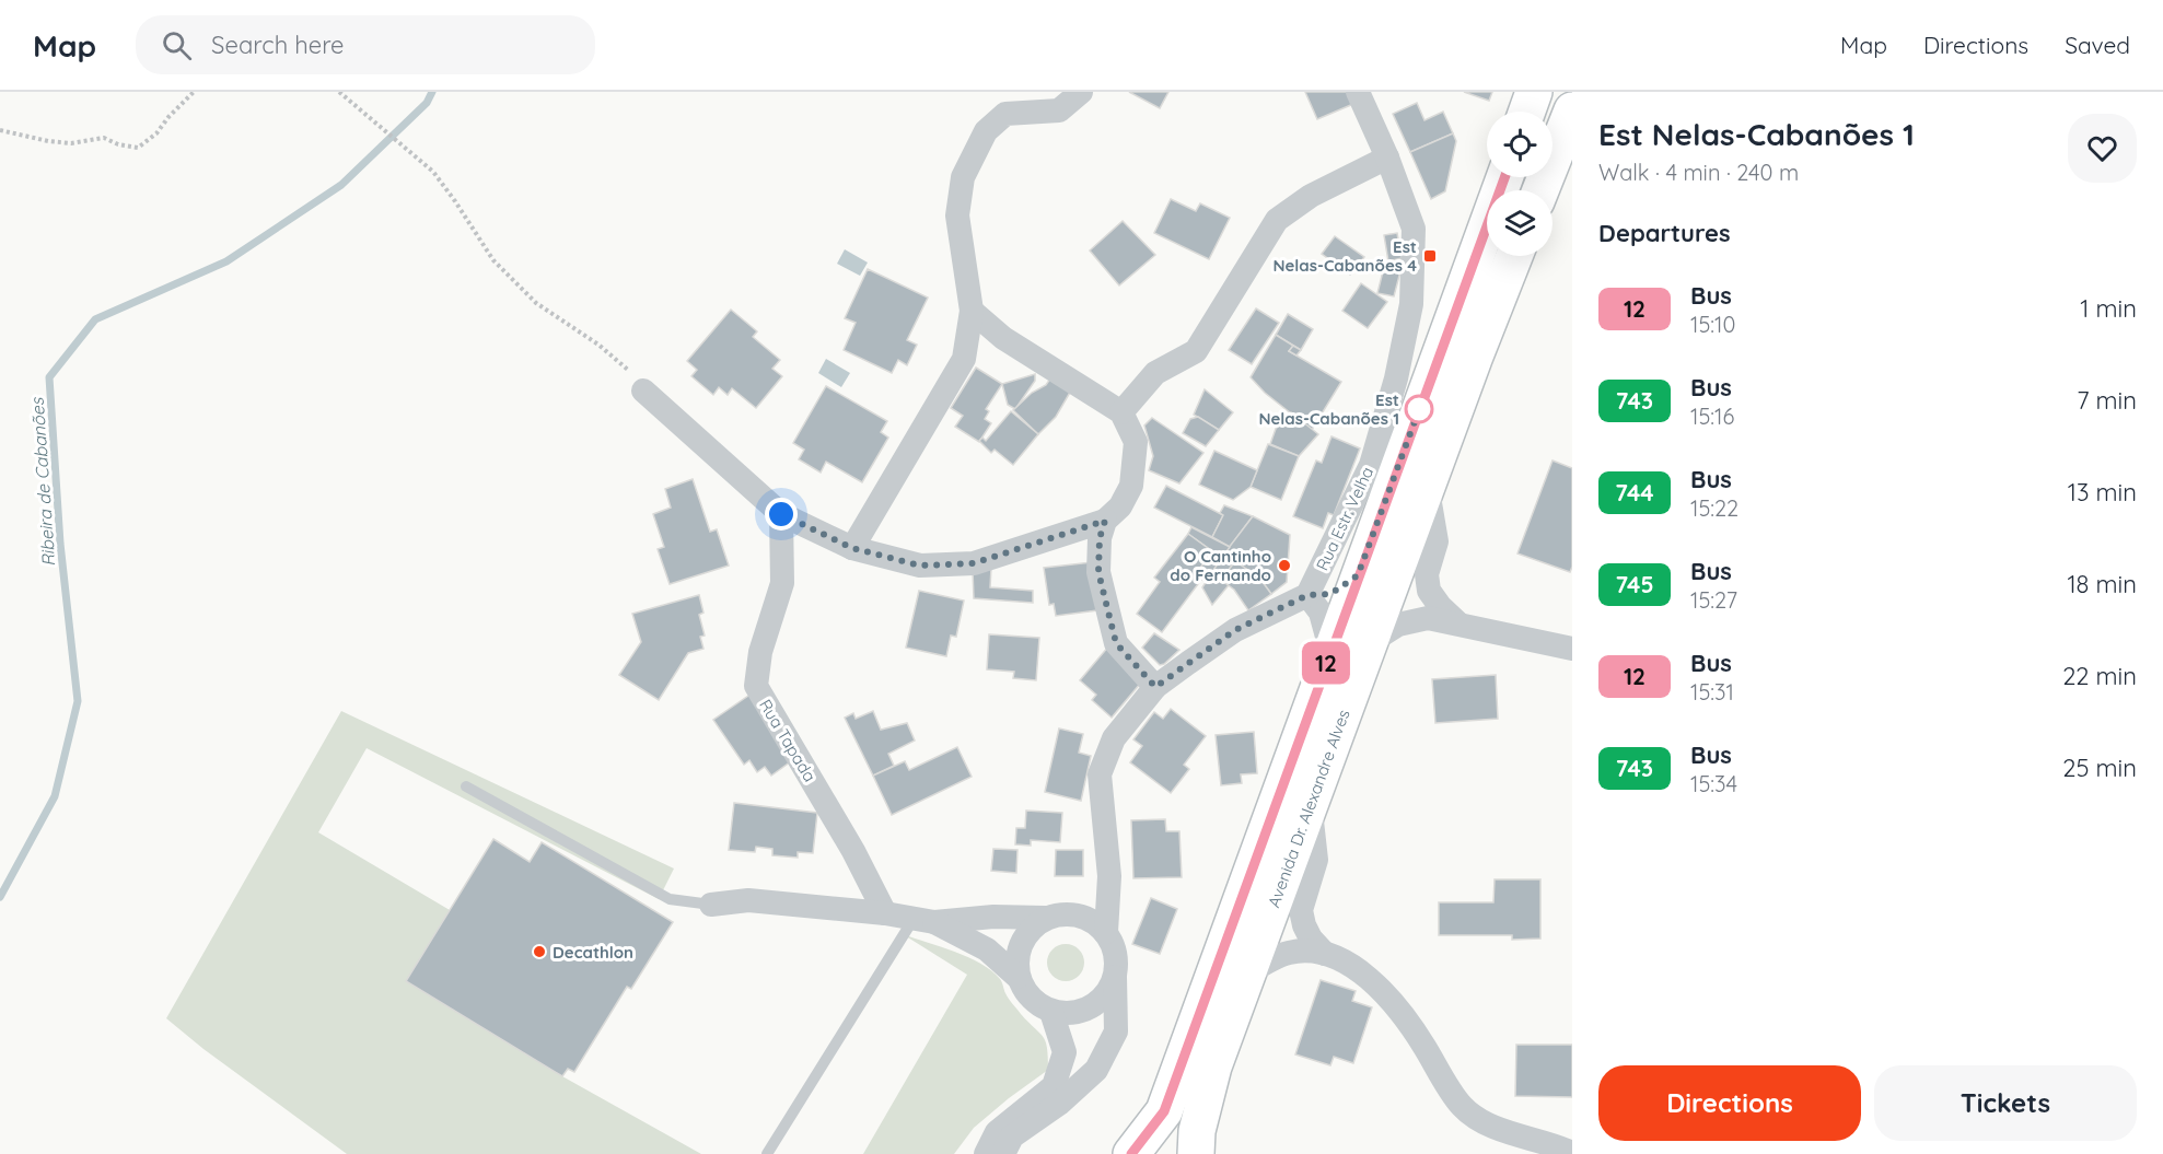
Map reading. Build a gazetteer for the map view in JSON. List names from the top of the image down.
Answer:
{
  "streets": {
    "main road": ["Avenida Dr. Alexandre Alves"],
    "street": ["Rua Estr. Velha", "Rua Tapada"]
  },
  "water": ["Ribeira de Cabanões"],
  "places": {
    "transit": ["Est Nelas-Cabanões 4"],
    "other": ["Est Nelas-Cabanões 1", "O Cantinho do Fernando", "Decathlon"]
  },
  "lines": ["bus line 12"],
  "page": {
    "header": "Map",
    "search": "Search here",
    "nav": ["Map", "Directions", "Saved"],
    "on_map": "12",
    "heading": [
      ["Est Nelas-Cabanões 1", "Walk · 4 min · 240 m"],
      "Departures"
    ],
    "list": [
      {
        "mark": "12",
        "name": "Bus",
        "note": "15:10",
        "value": "1 min"
      },
      {
        "mark": "743",
        "name": "Bus",
        "note": "15:16",
        "value": "7 min"
      },
      {
        "mark": "744",
        "name": "Bus",
        "note": "15:22",
        "value": "13 min"
      },
      {
        "mark": "745",
        "name": "Bus",
        "note": "15:27",
        "value": "18 min"
      },
      {
        "mark": "12",
        "name": "Bus",
        "note": "15:31",
        "value": "22 min"
      },
      {
        "mark": "743",
        "name": "Bus",
        "note": "15:34",
        "value": "25 min"
      }
    ],
    "buttons": ["Directions", "Tickets"]
  }
}
